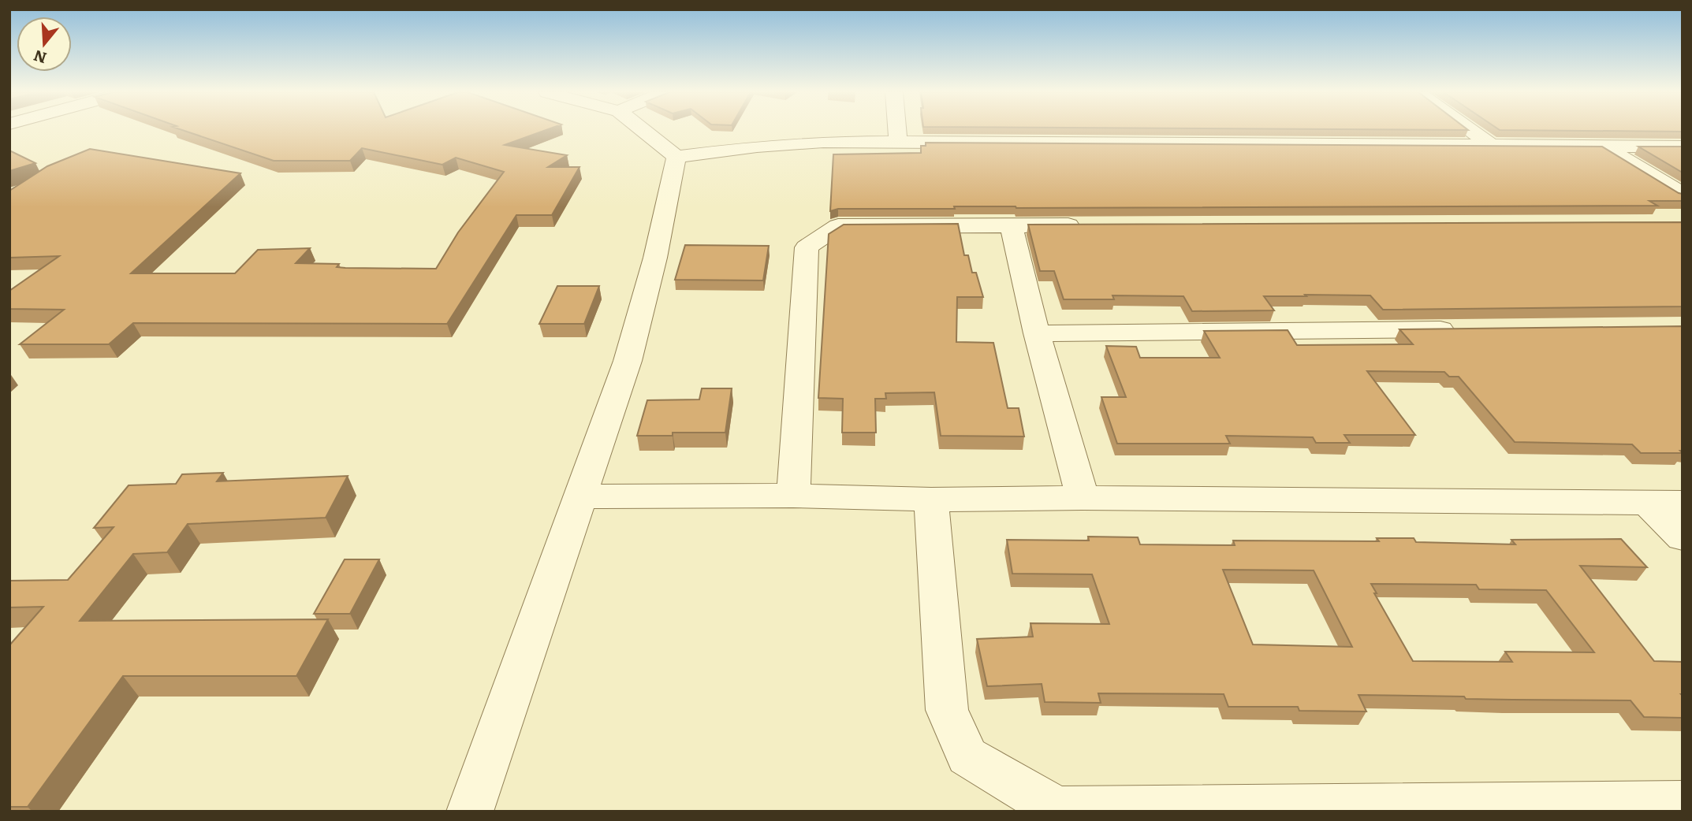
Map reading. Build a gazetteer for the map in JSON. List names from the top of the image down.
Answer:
{
  "north": "bottom"
}
